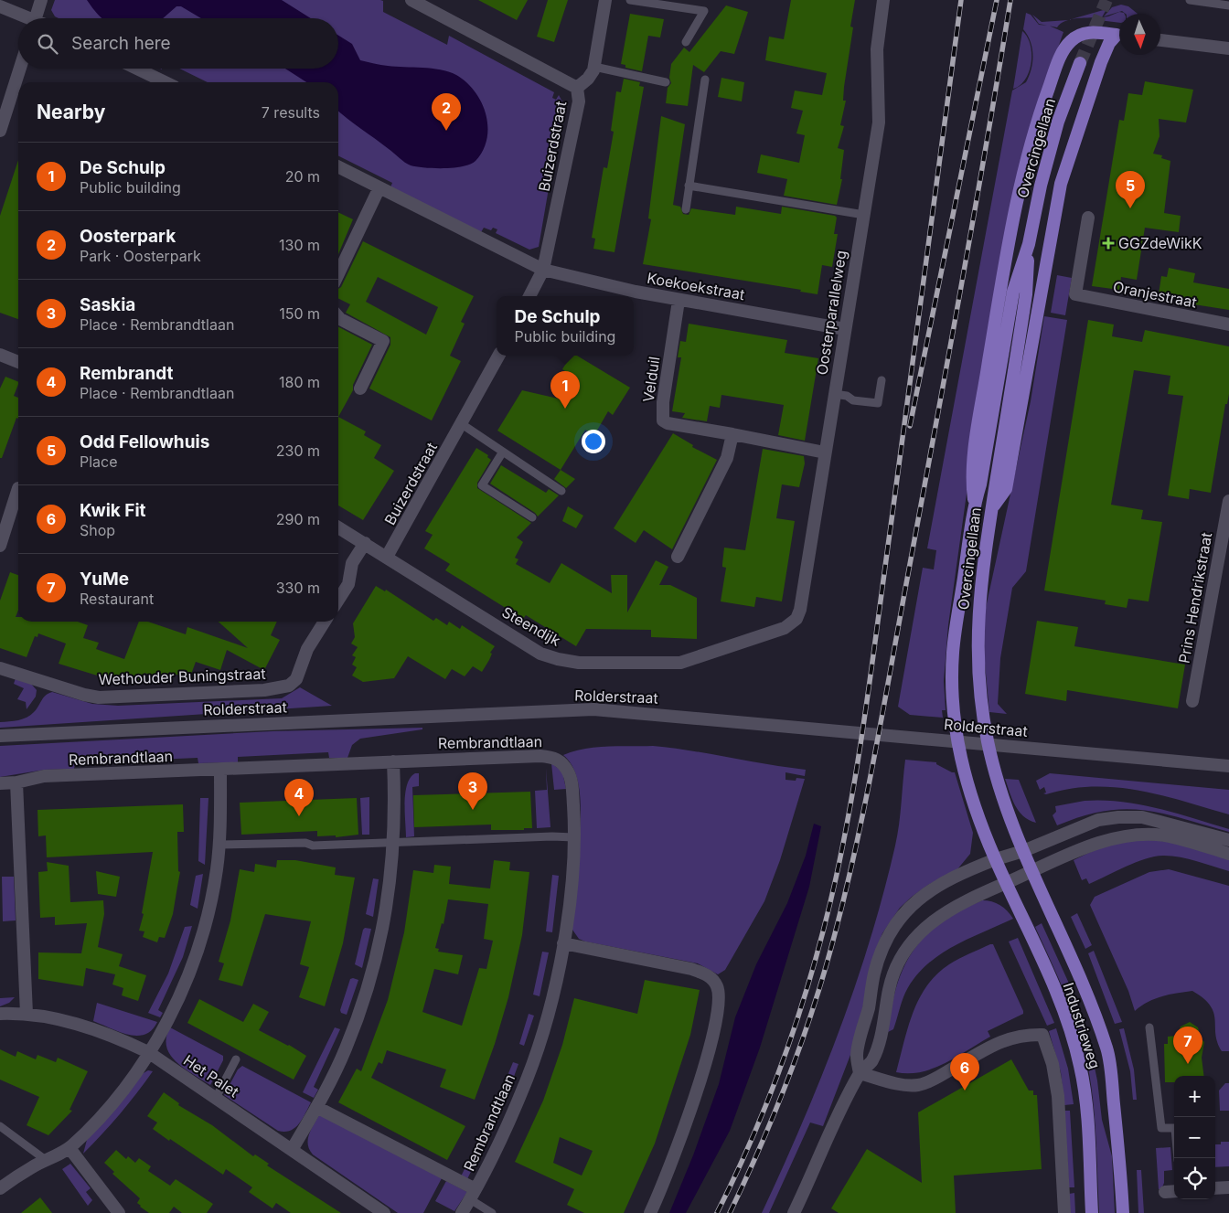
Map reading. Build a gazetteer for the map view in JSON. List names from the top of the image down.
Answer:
{
  "streets": {
    "main road": ["Overcingellaan", "Industrieweg"],
    "street": [
      "Buizerdstraat",
      "Koekoekstraat",
      "Oranjestraat",
      "Oosterparallelweg",
      "Velduil",
      "Prins Hendrikstraat",
      "Steendijk",
      "Wethouder Buningstraat",
      "Rolderstraat",
      "Rembrandtlaan",
      "Het Palet"
    ]
  },
  "crossings": [
    ["Buizerdstraat", "Koekoekstraat"],
    ["Buizerdstraat", "Steendijk"],
    ["Overcingellaan", "Industrieweg"],
    ["Koekoekstraat", "Oosterparallelweg"],
    ["Koekoekstraat", "Velduil"],
    ["Oosterparallelweg", "Velduil"],
    ["Oosterparallelweg", "Steendijk"]
  ],
  "places": {
    "health": ["GGZdeWikK"]
  },
  "north": "bottom",
  "page": {
    "search": "Search here",
    "heading": ["Nearby", "7 results"],
    "pins": [
      "2",
      "5",
      "1",
      "3",
      "4",
      "7",
      "6"
    ],
    "list": [
      {
        "mark": "1",
        "name": "De Schulp",
        "note": "Public building",
        "value": "20 m"
      },
      {
        "mark": "2",
        "name": "Oosterpark",
        "note": "Park · Oosterpark",
        "value": "130 m"
      },
      {
        "mark": "3",
        "name": "Saskia",
        "note": "Place · Rembrandtlaan",
        "value": "150 m"
      },
      {
        "mark": "4",
        "name": "Rembrandt",
        "note": "Place · Rembrandtlaan",
        "value": "180 m"
      },
      {
        "mark": "5",
        "name": "Odd Fellowhuis",
        "note": "Place",
        "value": "230 m"
      },
      {
        "mark": "6",
        "name": "Kwik Fit",
        "note": "Shop",
        "value": "290 m"
      },
      {
        "mark": "7",
        "name": "YuMe",
        "note": "Restaurant",
        "value": "330 m"
      }
    ],
    "popup": ["De Schulp", "Public building"],
    "map_buttons": ["+", "−"]
  }
}
